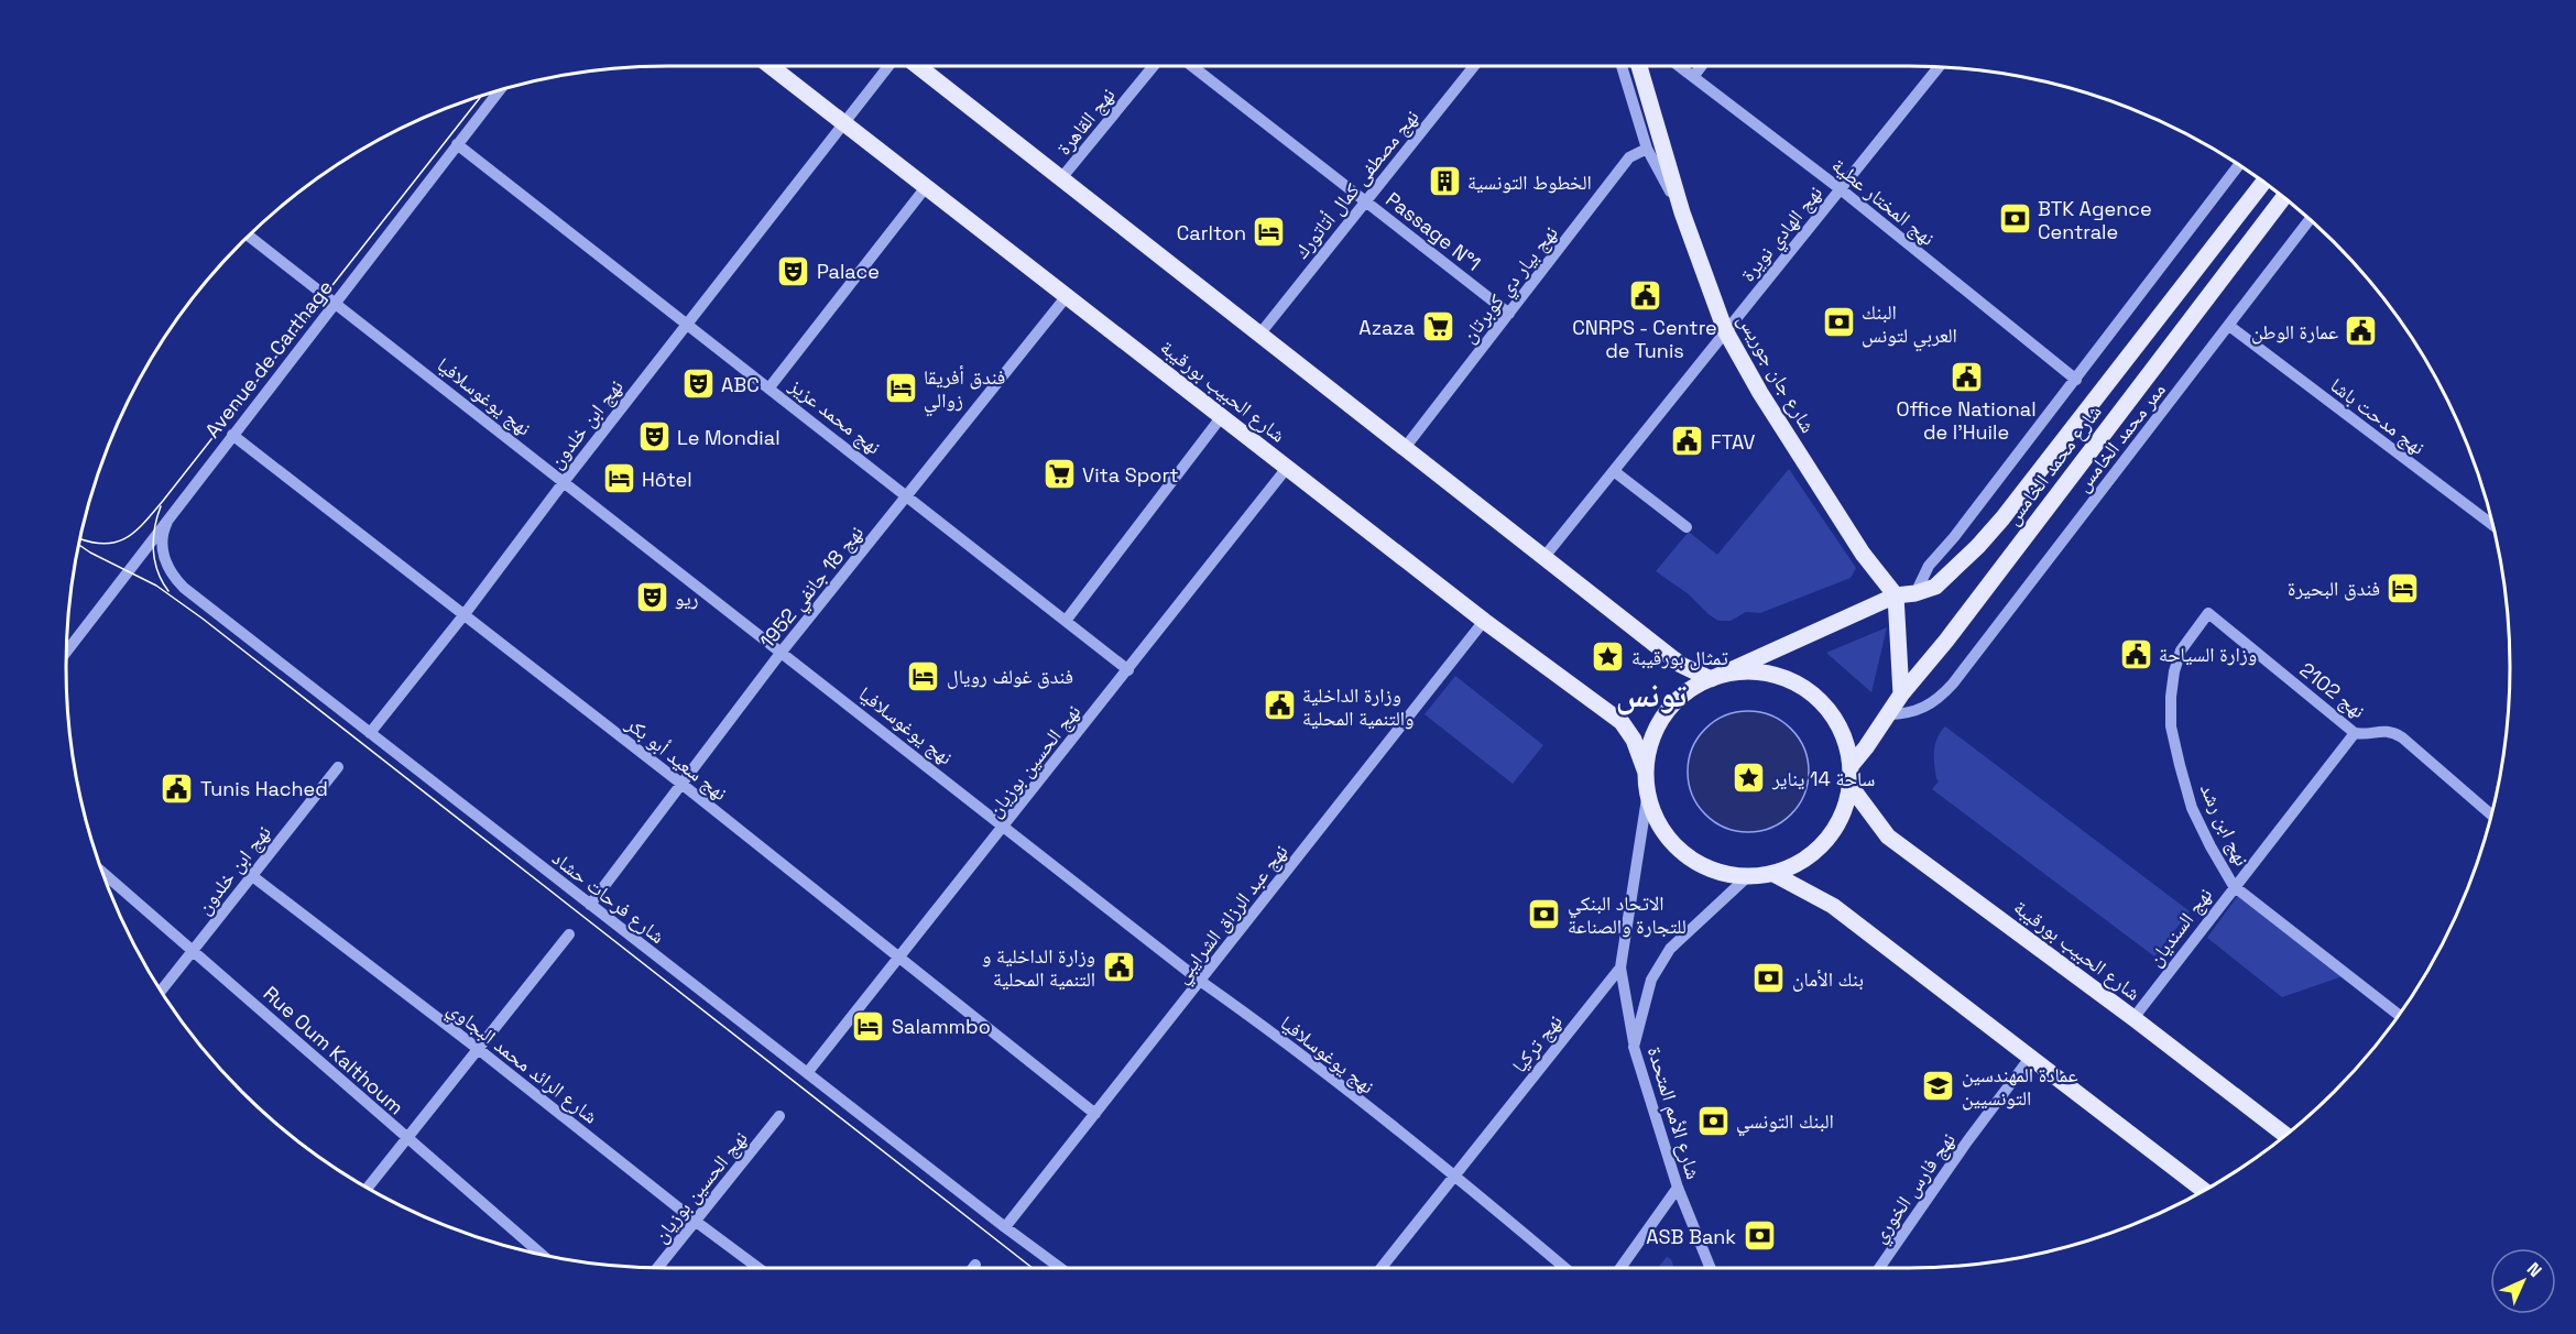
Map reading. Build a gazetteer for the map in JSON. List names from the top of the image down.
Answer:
{
  "streets": {
    "main road": ["شارع جان جوريس", "شارع الحبيب بورقيبة", "شارع محمد الخامس"],
    "street": [
      "نهج القاهرة",
      "نهج مصطفى كمال أتاتورك",
      "نهج المختار عطية",
      "Passage N°1",
      "نهج الهادي نويرة",
      "نهج بيار دي كوبرتان",
      "Avenue de Carthage",
      "نهج يوغوسلافيا",
      "نهج محمد عزيز",
      "نهج مدحت باشا",
      "نهج ابن خلدون",
      "ممر محمد الخامس",
      "نهج 18 جانفي 1952",
      "نهج 2102",
      "نهج سعيد أبو بكر",
      "نهج الحسين بوزيان",
      "نهج ابن رشد",
      "شارع فرحات حشاد",
      "نهج عبد الرزاق الشرايبي",
      "نهج السنديان",
      "نهج تركيا",
      "Rue Oum Kalthoum",
      "شارع الرائد محمد البجاوي",
      "شارع الأمم المتحدة",
      "نهج فارس الخوري"
    ]
  },
  "crossings": [
    ["نهج مصطفى كمال أتاتورك", "Passage N°1"],
    ["نهج المختار عطية", "نهج الهادي نويرة"],
    ["نهج المختار عطية", "شارع محمد الخامس"],
    ["Passage N°1", "نهج بيار دي كوبرتان"],
    ["نهج الهادي نويرة", "شارع جان جوريس"],
    ["Avenue de Carthage", "نهج يوغوسلافيا"],
    ["Avenue de Carthage", "نهج محمد عزيز"],
    ["Avenue de Carthage", "نهج سعيد أبو بكر"],
    ["Avenue de Carthage", "شارع فرحات حشاد"],
    ["شارع جان جوريس", "شارع محمد الخامس"],
    ["شارع الحبيب بورقيبة", "نهج ابن خلدون"],
    ["شارع الحبيب بورقيبة", "شارع محمد الخامس"],
    ["شارع الحبيب بورقيبة", "نهج 18 جانفي 1952"],
    ["شارع الحبيب بورقيبة", "نهج الحسين بوزيان"],
    ["شارع الحبيب بورقيبة", "نهج عبد الرزاق الشرايبي"],
    ["شارع الحبيب بورقيبة", "نهج السنديان"],
    ["شارع الحبيب بورقيبة", "شارع الأمم المتحدة"],
    ["نهج يوغوسلافيا", "نهج ابن خلدون"],
    ["نهج يوغوسلافيا", "نهج 18 جانفي 1952"],
    ["نهج يوغوسلافيا", "نهج الحسين بوزيان"],
    ["نهج يوغوسلافيا", "نهج عبد الرزاق الشرايبي"],
    ["نهج يوغوسلافيا", "نهج تركيا"],
    ["نهج محمد عزيز", "نهج ابن خلدون"],
    ["نهج محمد عزيز", "نهج 18 جانفي 1952"],
    ["نهج محمد عزيز", "نهج الحسين بوزيان"],
    ["نهج مدحت باشا", "ممر محمد الخامس"],
    ["نهج ابن خلدون", "نهج سعيد أبو بكر"],
    ["نهج ابن خلدون", "شارع فرحات حشاد"],
    ["نهج ابن خلدون", "Rue Oum Kalthoum"],
    ["نهج ابن خلدون", "شارع الرائد محمد البجاوي"],
    ["ممر محمد الخامس", "شارع محمد الخامس"],
    ["شارع محمد الخامس", "شارع الأمم المتحدة"],
    ["نهج 18 جانفي 1952", "نهج سعيد أبو بكر"],
    ["نهج 18 جانفي 1952", "شارع فرحات حشاد"],
    ["نهج 2102", "نهج ابن رشد"],
    ["نهج 2102", "نهج السنديان"],
    ["نهج سعيد أبو بكر", "نهج الحسين بوزيان"],
    ["نهج سعيد أبو بكر", "نهج عبد الرزاق الشرايبي"],
    ["نهج الحسين بوزيان", "شارع فرحات حشاد"],
    ["نهج الحسين بوزيان", "شارع الرائد محمد البجاوي"],
    ["نهج ابن رشد", "نهج السنديان"],
    ["شارع فرحات حشاد", "نهج عبد الرزاق الشرايبي"]
  ],
  "districts": ["تونس"],
  "places": {
    "building": ["الخطوط التونسية"],
    "bank": [
      "BTK Agence Centrale",
      "البنك العربي لتونس",
      "الاتحاد البنكي للتجارة والصناعة",
      "بنك الأمان",
      "البنك التونسي",
      "ASB Bank"
    ],
    "hotel": [
      "Carlton",
      "فندق أفريقا زوالي",
      "Hôtel",
      "فندق البحيرة",
      "فندق غولف رويال",
      "Salammbo"
    ],
    "theatre": [
      "Palace",
      "ABC",
      "Le Mondial",
      "ريو"
    ],
    "public building": [
      "CNRPS - Centre de Tunis",
      "عمارة الوطن",
      "Office National de l'Huile",
      "FTAV",
      "وزارة السياحة",
      "وزارة الداخلية والتنمية المحلية",
      "Tunis Hached",
      "وزارة الداخلية و التنمية المحلية"
    ],
    "supermarket": ["Azaza", "Vita Sport"],
    "place": ["تمثال بورقيبة", "ساحة 14 يناير"],
    "school or university": ["عمادة المهندسين التونسيين"]
  },
  "north": "top right"
}
